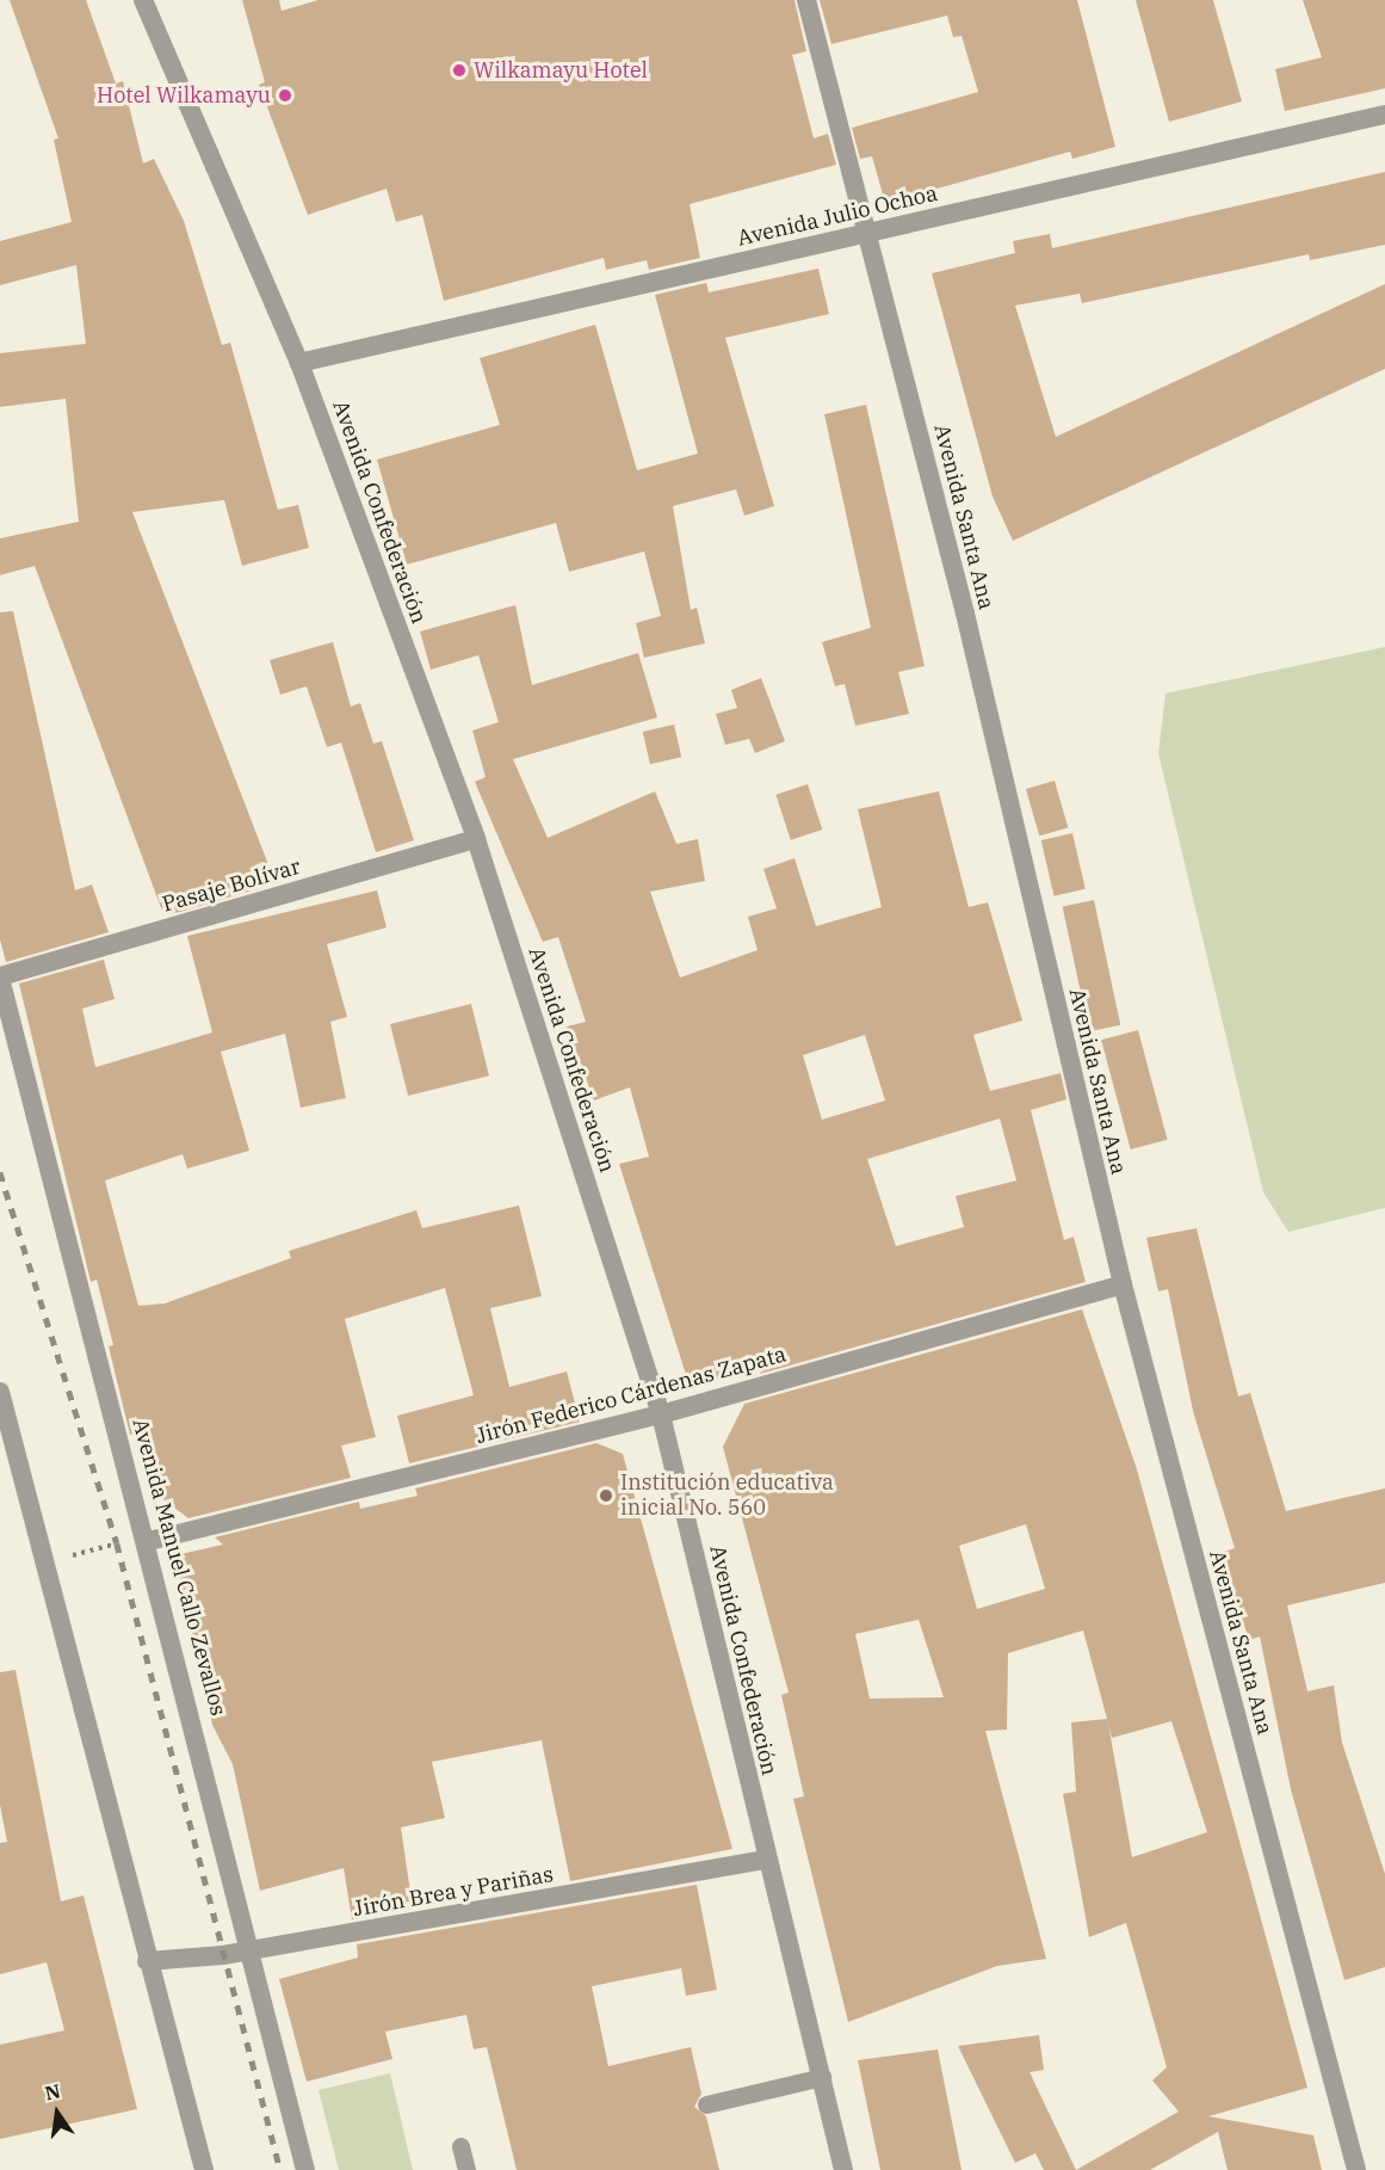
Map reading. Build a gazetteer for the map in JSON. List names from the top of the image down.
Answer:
{
  "streets": {
    "street": [
      "Avenida Julio Ochoa",
      "Avenida Confederación",
      "Avenida Santa Ana",
      "Pasaje Bolívar",
      "Jirón Federico Cárdenas Zapata",
      "Avenida Manuel Callo Zevallos",
      "Jirón Brea y Pariñas"
    ]
  },
  "crossings": [
    ["Avenida Julio Ochoa", "Avenida Confederación"],
    ["Avenida Julio Ochoa", "Avenida Santa Ana"],
    ["Avenida Confederación", "Pasaje Bolívar"],
    ["Avenida Confederación", "Jirón Federico Cárdenas Zapata"],
    ["Avenida Confederación", "Jirón Brea y Pariñas"],
    ["Avenida Santa Ana", "Jirón Federico Cárdenas Zapata"],
    ["Pasaje Bolívar", "Avenida Manuel Callo Zevallos"],
    ["Jirón Federico Cárdenas Zapata", "Avenida Manuel Callo Zevallos"],
    ["Avenida Manuel Callo Zevallos", "Jirón Brea y Pariñas"]
  ],
  "places": ["Wilkamayu Hotel", "Hotel Wilkamayu", "Institución educativa inicial No. 560"],
  "north": "top"
}
